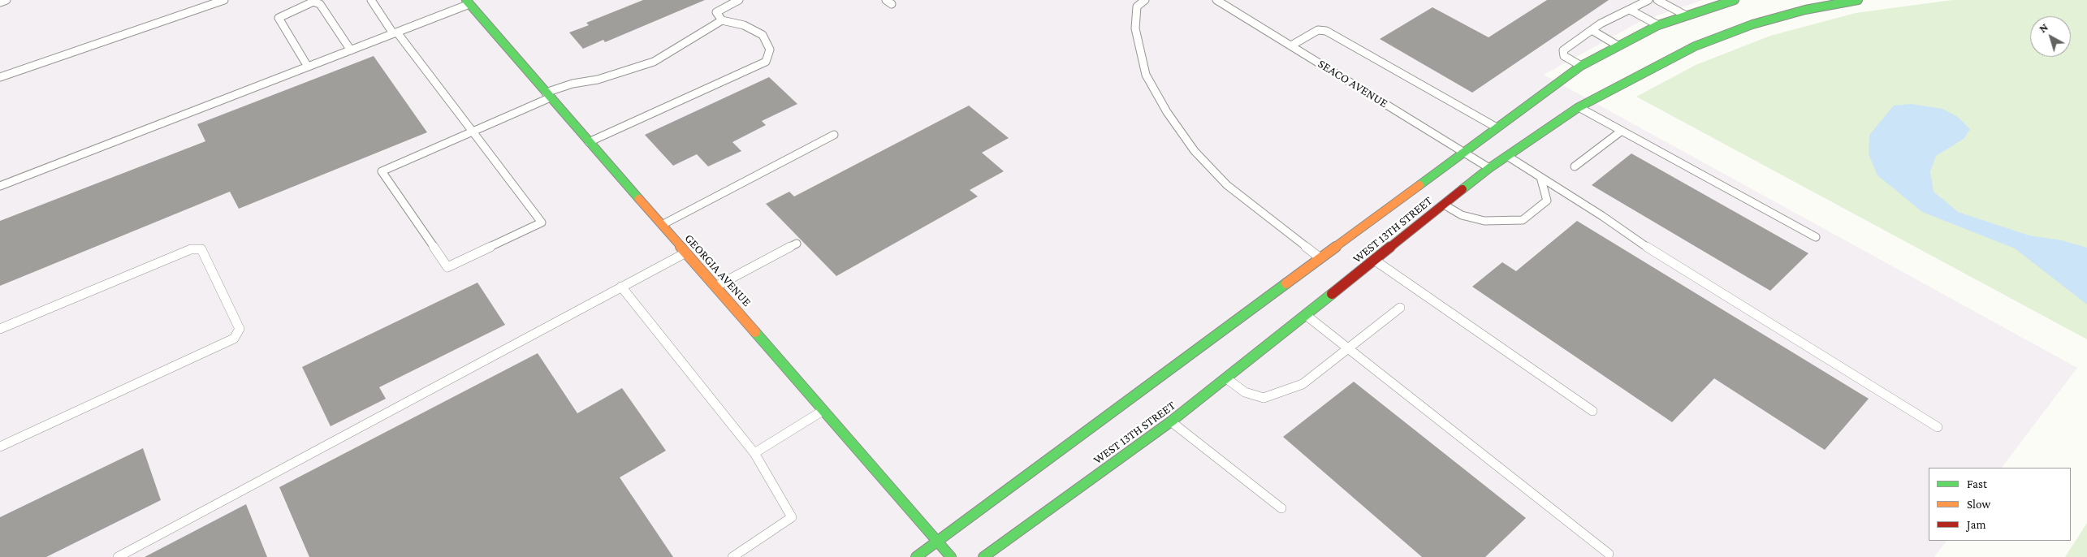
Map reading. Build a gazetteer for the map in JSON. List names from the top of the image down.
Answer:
{
  "streets": {
    "main road": ["WEST 13TH STREET", "GEORGIA AVENUE"],
    "lane": ["SEACO AVENUE"]
  },
  "crossings": [
    ["SEACO AVENUE", "WEST 13TH STREET"],
    ["WEST 13TH STREET", "GEORGIA AVENUE"]
  ],
  "legend": ["Fast", "Slow", "Jam"],
  "north": "top left"
}
